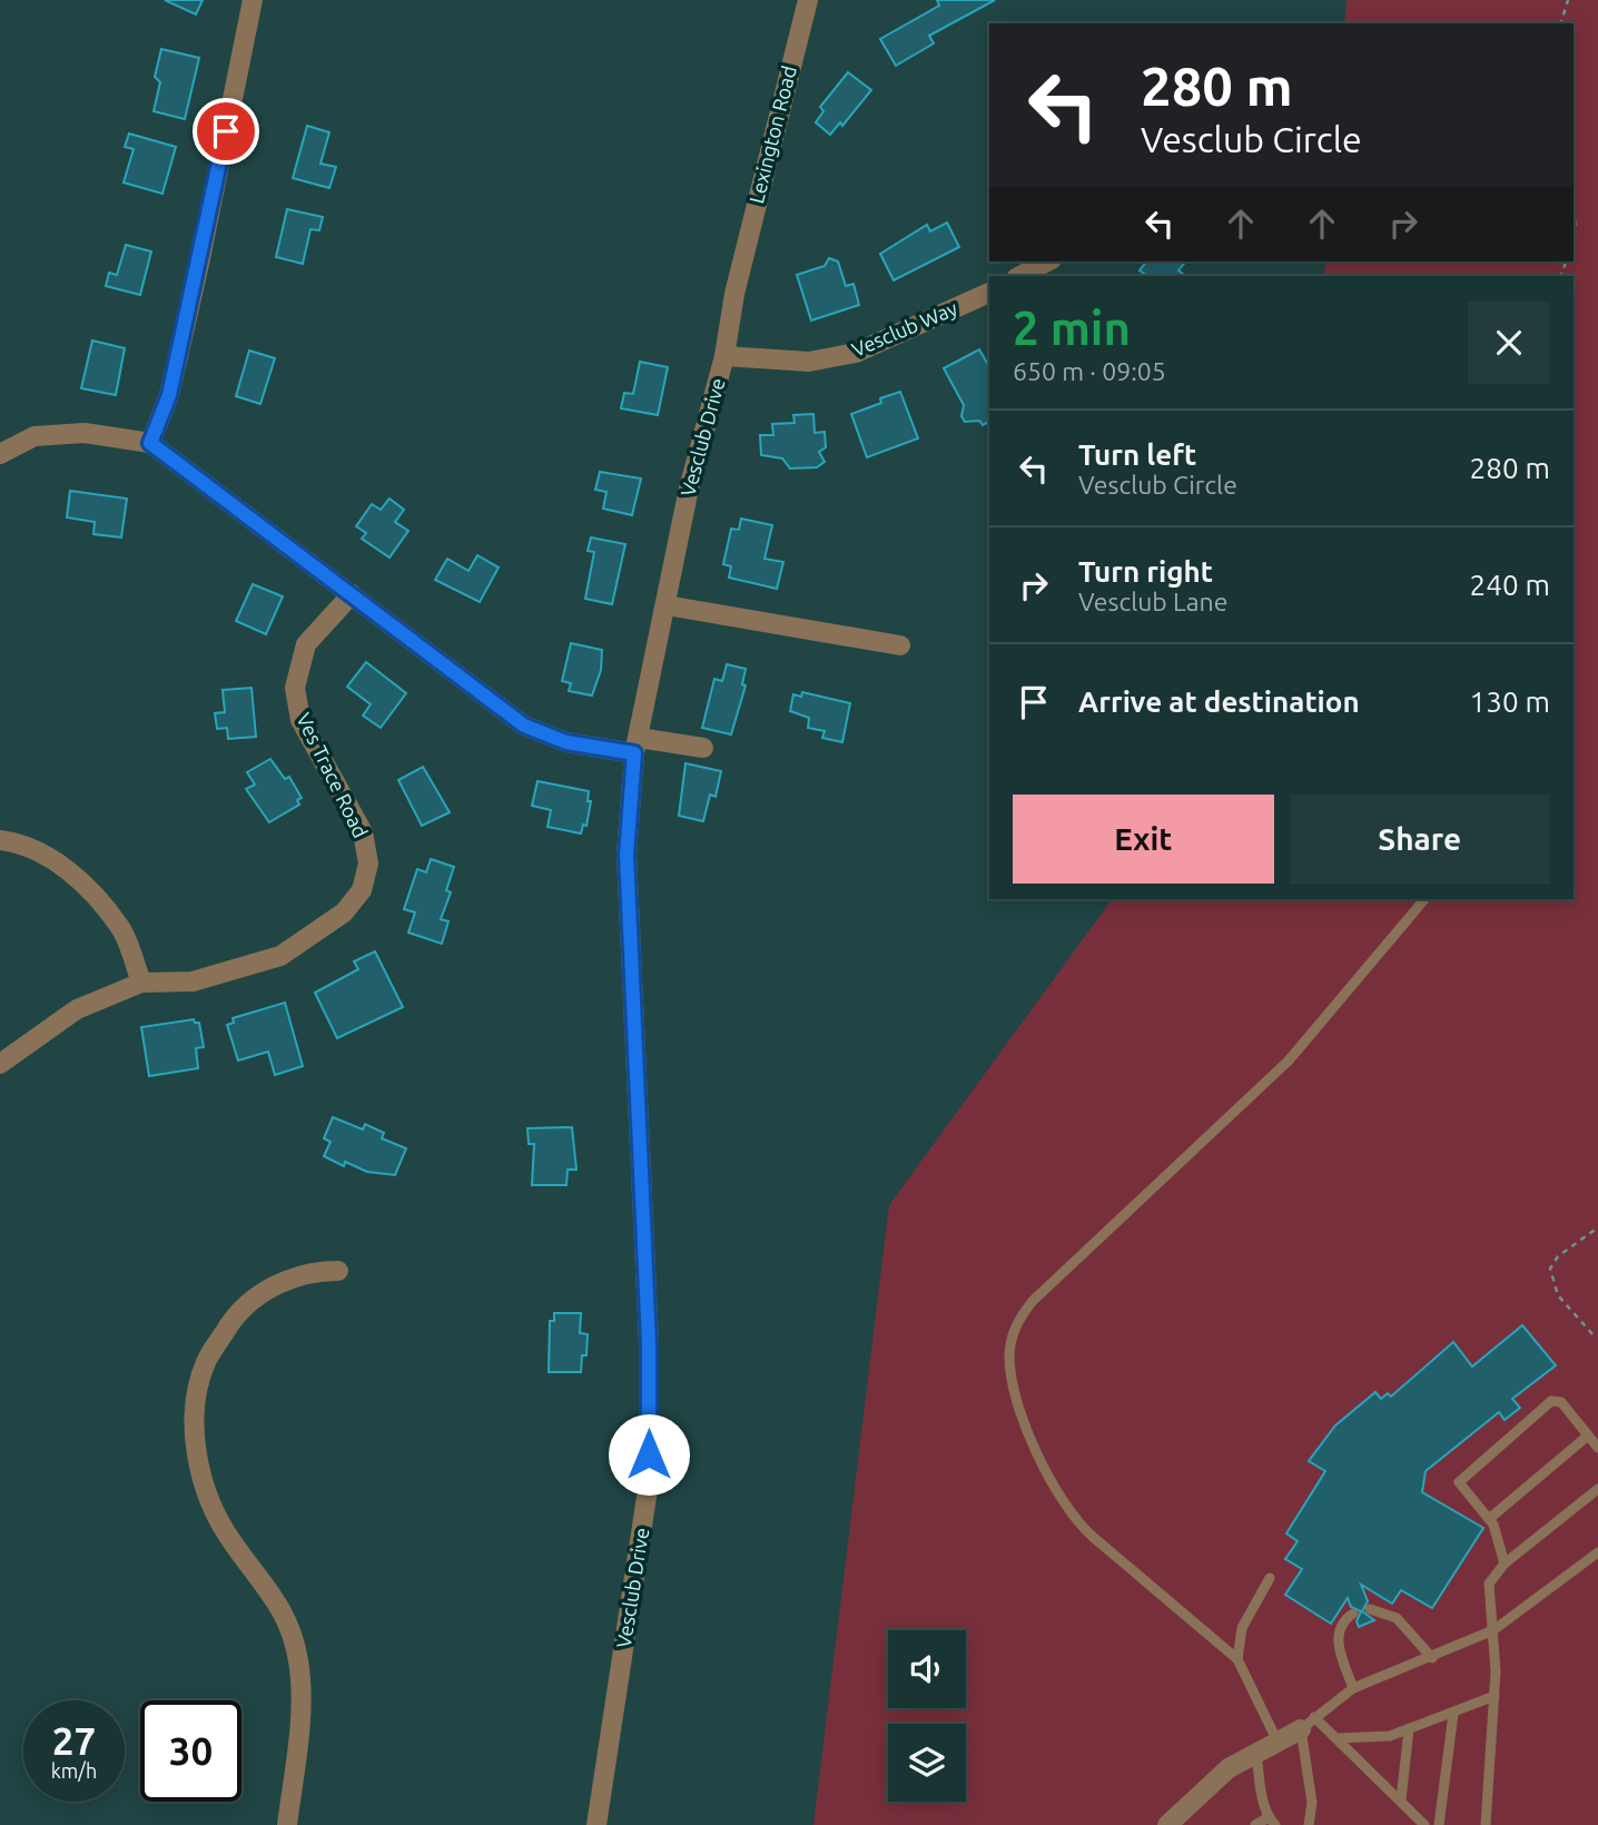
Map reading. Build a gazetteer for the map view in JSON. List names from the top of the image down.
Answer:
{
  "streets": {
    "street": [
      "Lexington Road",
      "Vesclub Way",
      "Vesclub Drive",
      "Ves Trace Road"
    ]
  },
  "crossings": [
    ["Lexington Road", "Vesclub Drive"],
    ["Vesclub Way", "Vesclub Drive"]
  ],
  "page": {
    "turn": ["280 m", "Vesclub Circle"],
    "heading": ["2 min", "650 m · 09:05"],
    "list": [
      {
        "name": "Turn left",
        "note": "Vesclub Circle",
        "value": "280 m"
      },
      {
        "name": "Turn right",
        "note": "Vesclub Lane",
        "value": "240 m"
      },
      {
        "name": "Arrive at destination",
        "value": "130 m"
      }
    ],
    "buttons": ["Exit", "Share"],
    "speed": "27 km/h",
    "limit": "30"
  }
}
